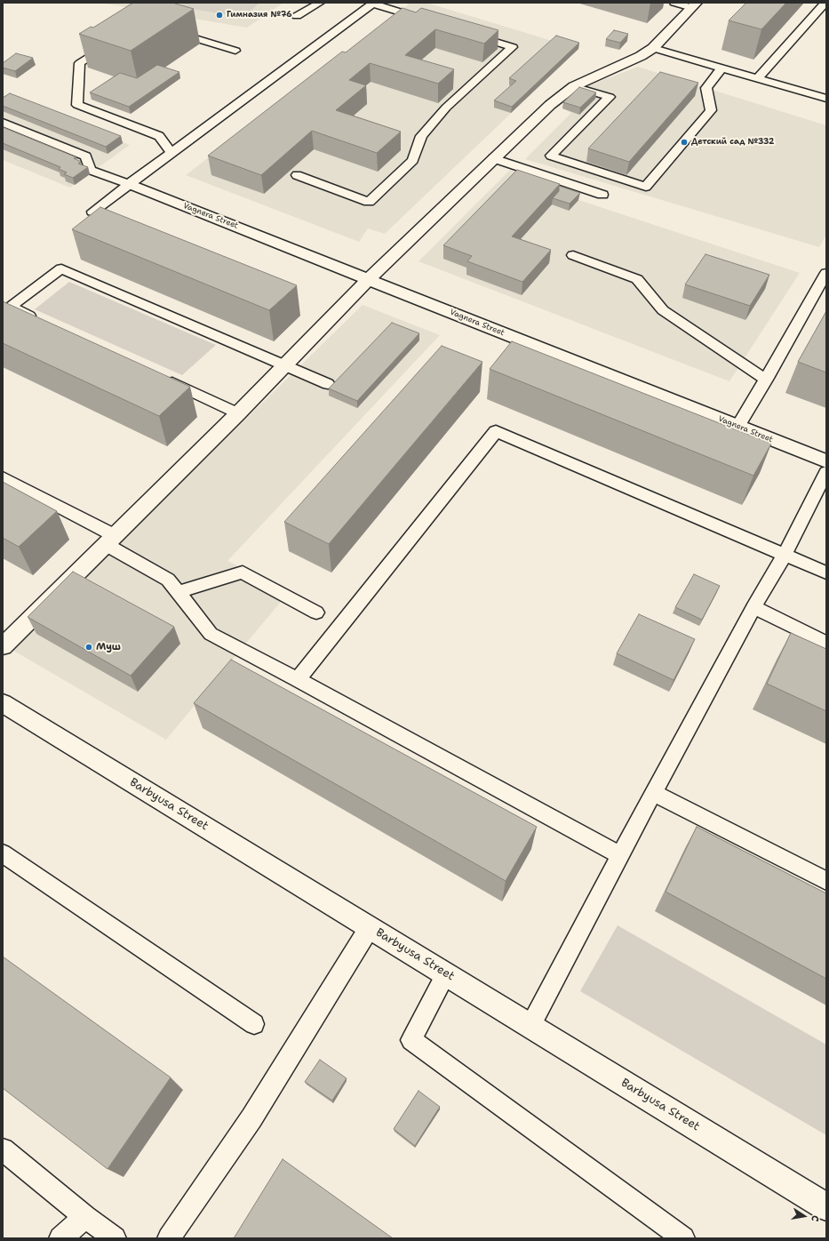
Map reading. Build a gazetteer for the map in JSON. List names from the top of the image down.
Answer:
{
  "streets": {
    "street": ["Vagnera Street", "Barbyusa Street"]
  },
  "places": ["Гимназия №76", "Детский cад №332", "Муш"],
  "north": "right"
}
